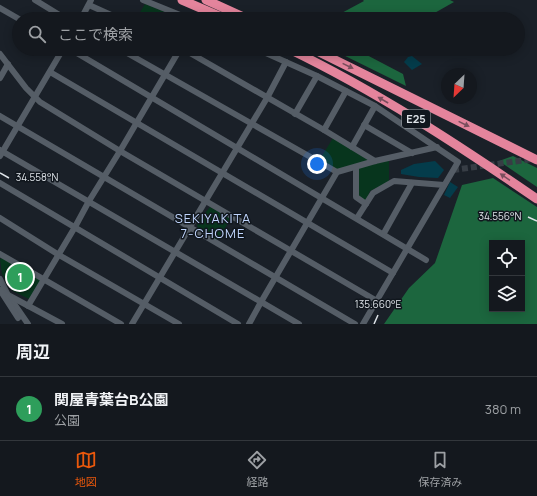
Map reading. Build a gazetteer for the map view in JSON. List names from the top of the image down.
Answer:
{
  "streets": {
    "highway": ["E25"]
  },
  "districts": ["SEKIYAKITA 7-CHOME"],
  "north": "bottom left",
  "page": {
    "search": "ここで検索",
    "pins": "1",
    "heading": "周辺",
    "list": [
      {
        "mark": "1",
        "name": "関屋青葉台B公園",
        "note": "公園",
        "value": "380 m"
      }
    ],
    "nav": ["地図", "経路", "保存済み"]
  },
  "coordinates": ["34.558°N", "34.556°N", "135.660°E"]
}
